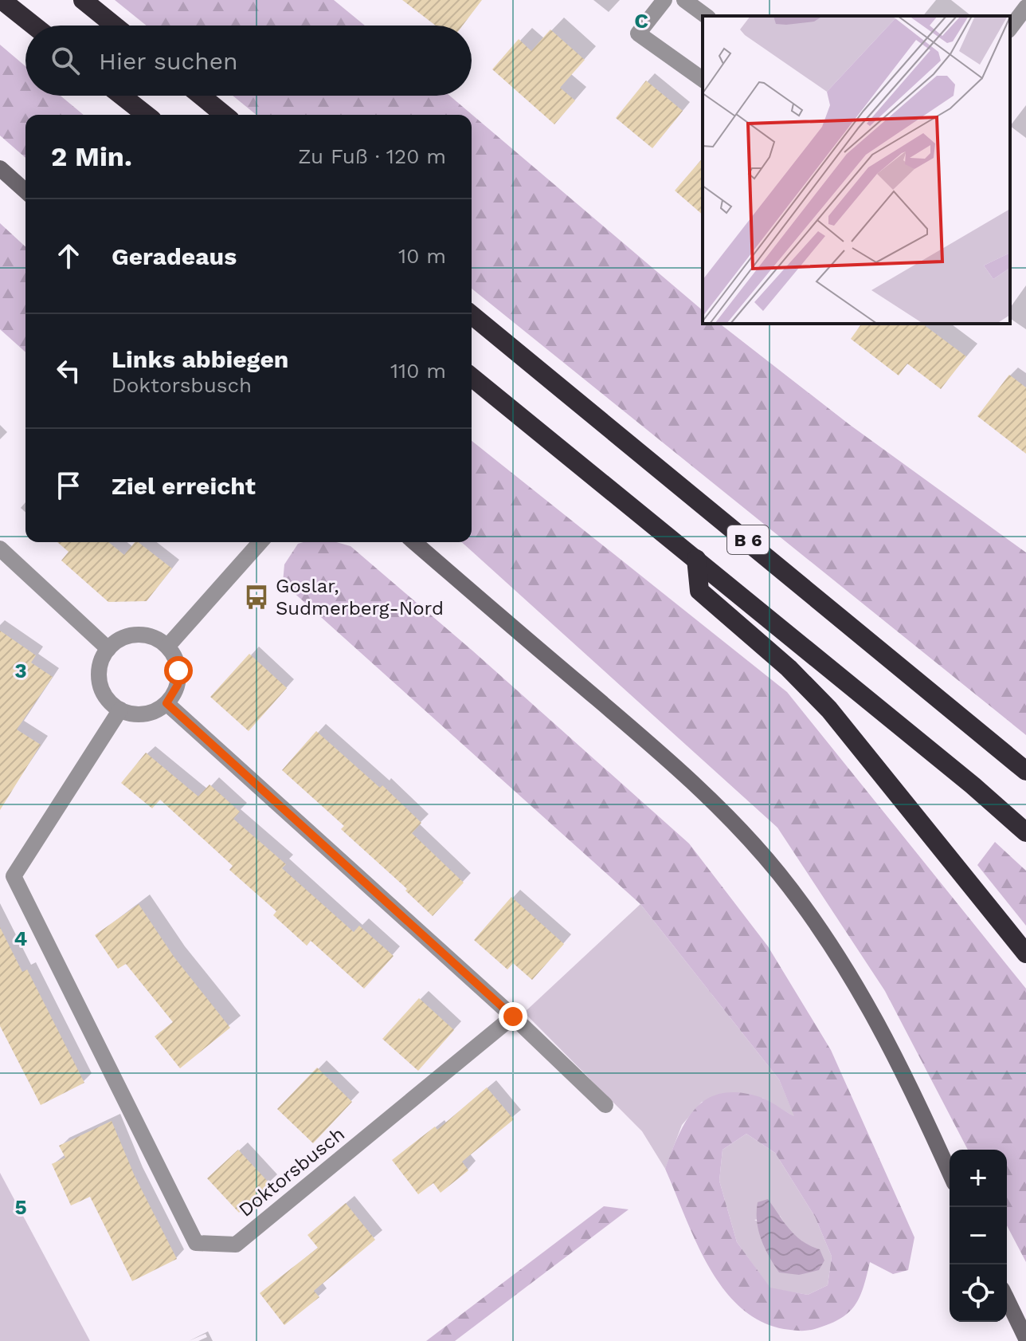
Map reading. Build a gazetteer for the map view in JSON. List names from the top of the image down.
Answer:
{
  "streets": {
    "highway": ["B 6"],
    "street": ["Doktorsbusch"]
  },
  "places": {
    "bus stop": ["Goslar, Sudmerberg-Nord"]
  },
  "page": {
    "search": "Hier suchen",
    "heading": ["2 Min.", "Zu Fuß · 120 m"],
    "list": [
      ["Geradeaus", "10 m"],
      ["Links abbiegen", "Doktorsbusch", "110 m"],
      "Ziel erreicht"
    ],
    "map_buttons": ["+", "−"]
  },
  "grid": {
    "columns": ["C"],
    "rows": ["3", "4", "5"]
  }
}
